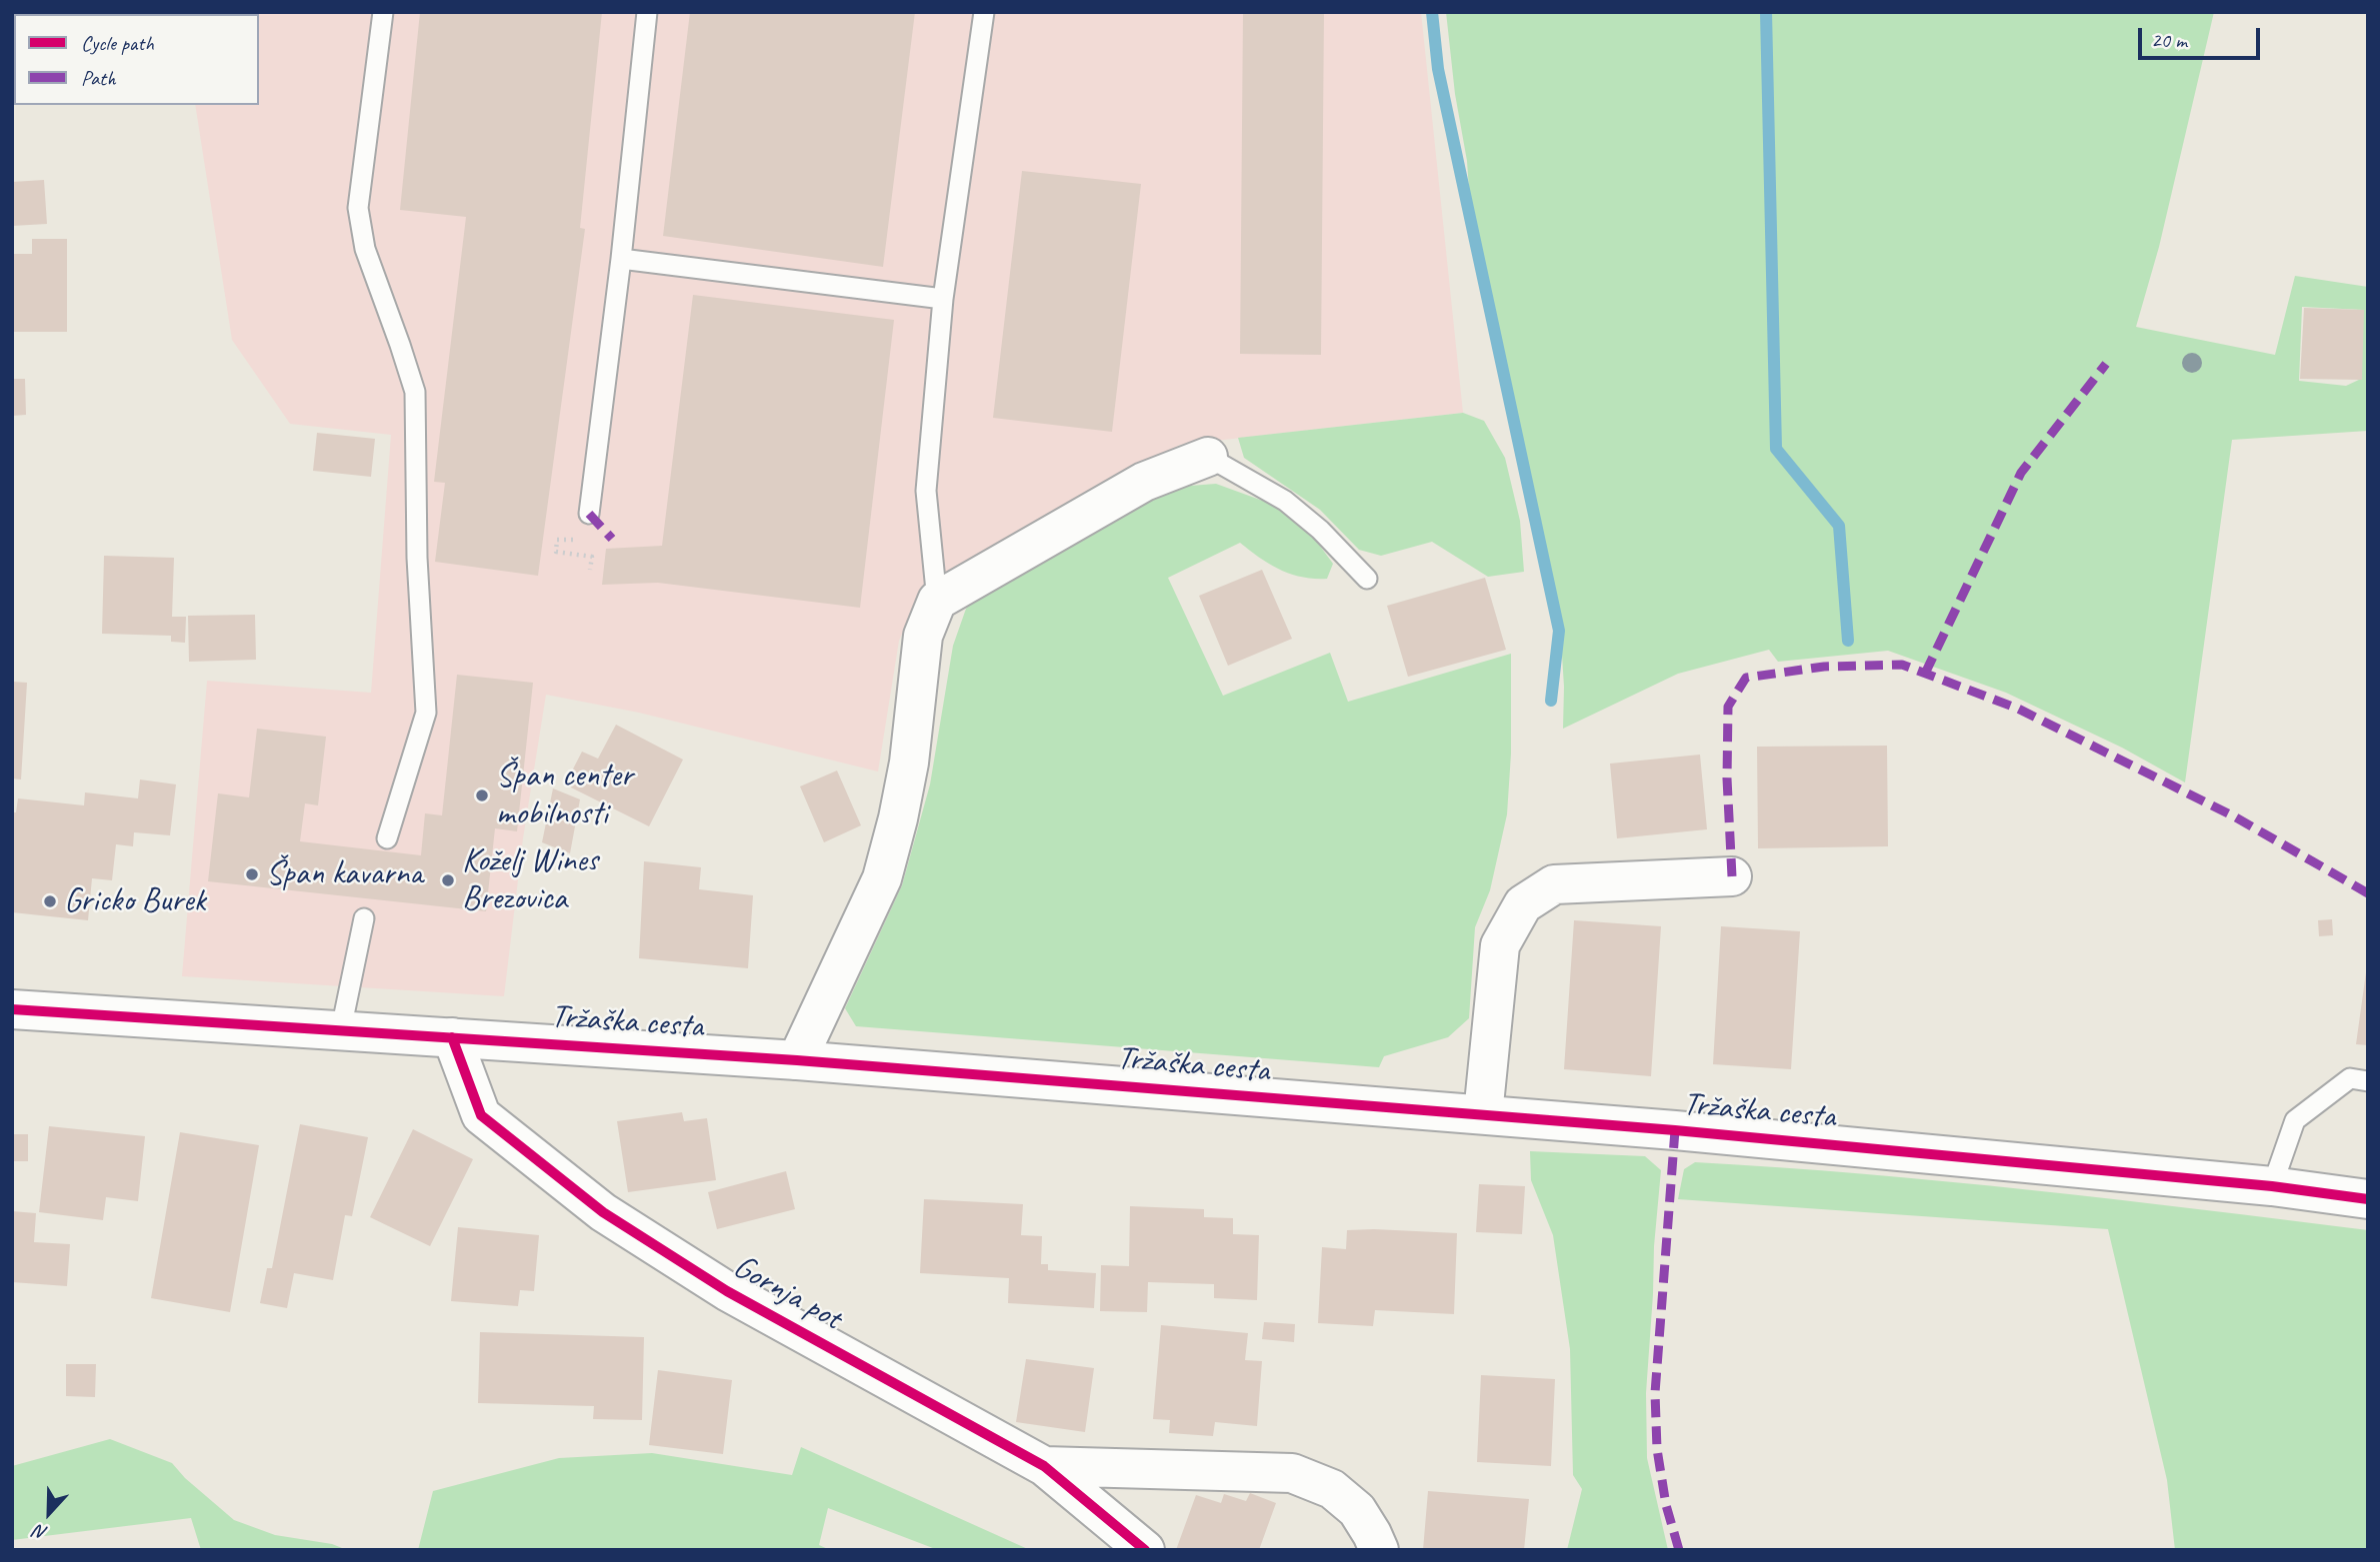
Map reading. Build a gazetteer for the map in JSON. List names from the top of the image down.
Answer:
{
  "streets": {
    "street": ["Tržaška cesta", "Gornja pot"]
  },
  "crossings": [
    ["Tržaška cesta", "Gornja pot"]
  ],
  "places": [
    "Špan center mobilnosti",
    "Špan kavarna",
    "Koželj Wines Brezovica",
    "Gricko Burek"
  ],
  "legend": ["Cycle path", "Path"],
  "scale_bar": "20 m",
  "north": "bottom"
}
